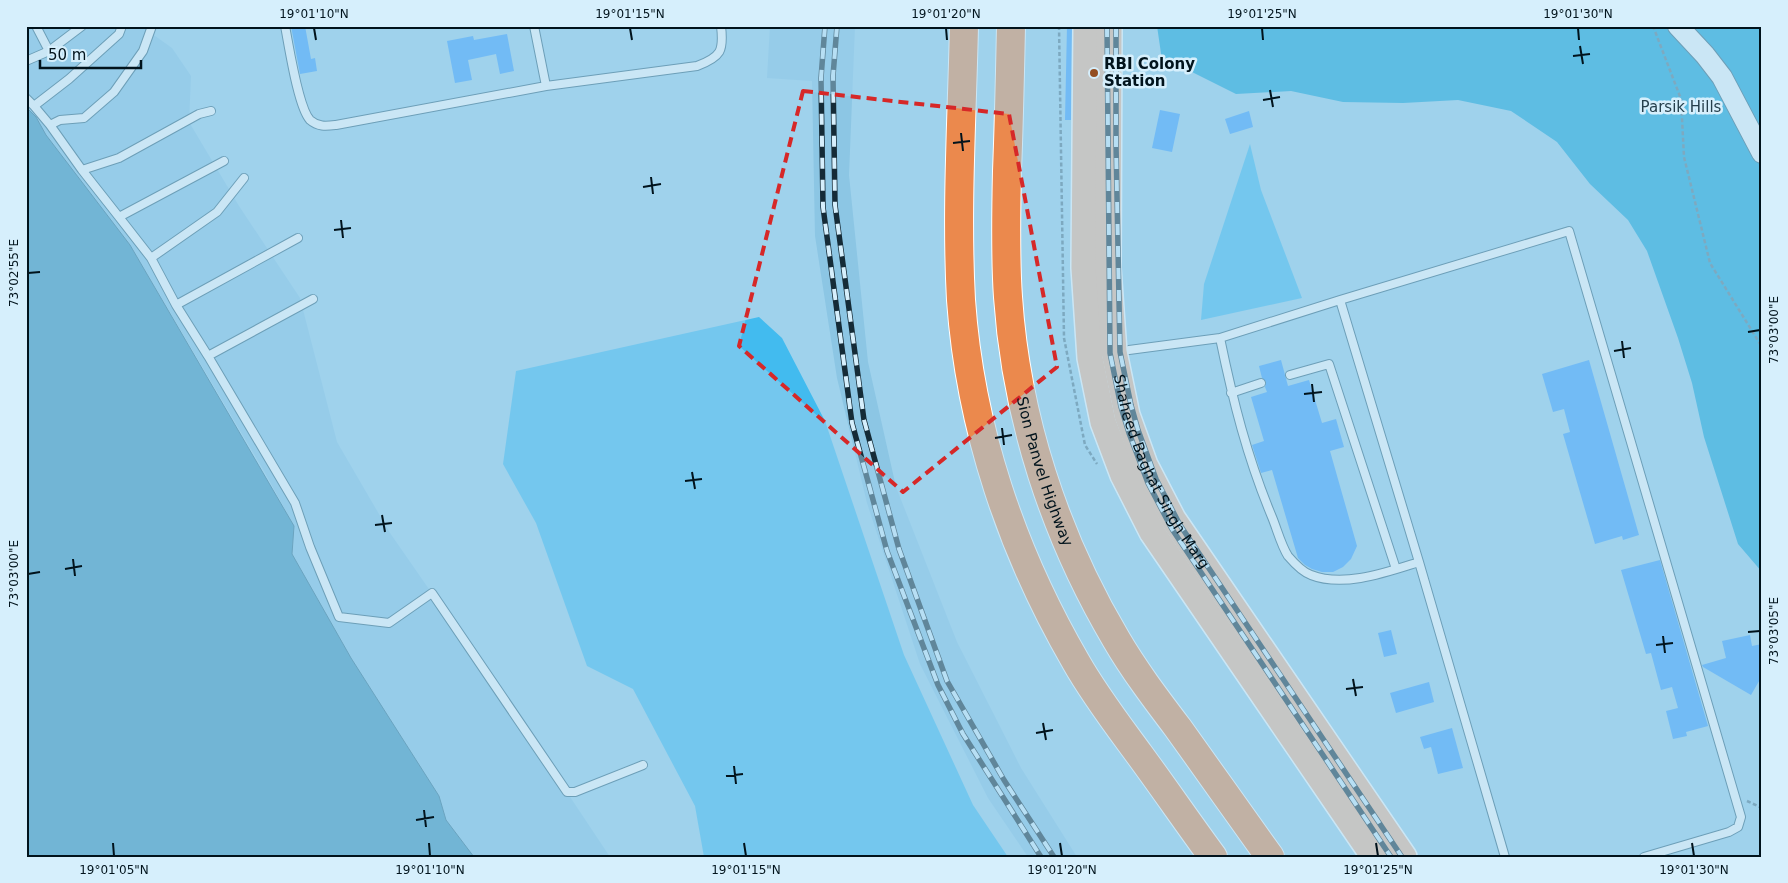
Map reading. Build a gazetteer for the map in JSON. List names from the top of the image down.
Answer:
{
  "streets": {
    "highway": ["Sion Panvel Highway"],
    "main road": ["Shaheed Baghat Singh Marg"]
  },
  "parks": ["Parsik Hills"],
  "places": ["RBI Colony Station"],
  "scale_bar": "50 m",
  "coordinates": [
    "19°01'10\"N",
    "19°01'15\"N",
    "19°01'20\"N",
    "19°01'25\"N",
    "19°01'30\"N",
    "73°02'55\"E",
    "73°03'00\"E",
    "73°03'05\"E",
    "19°01'05\"N"
  ]
}
